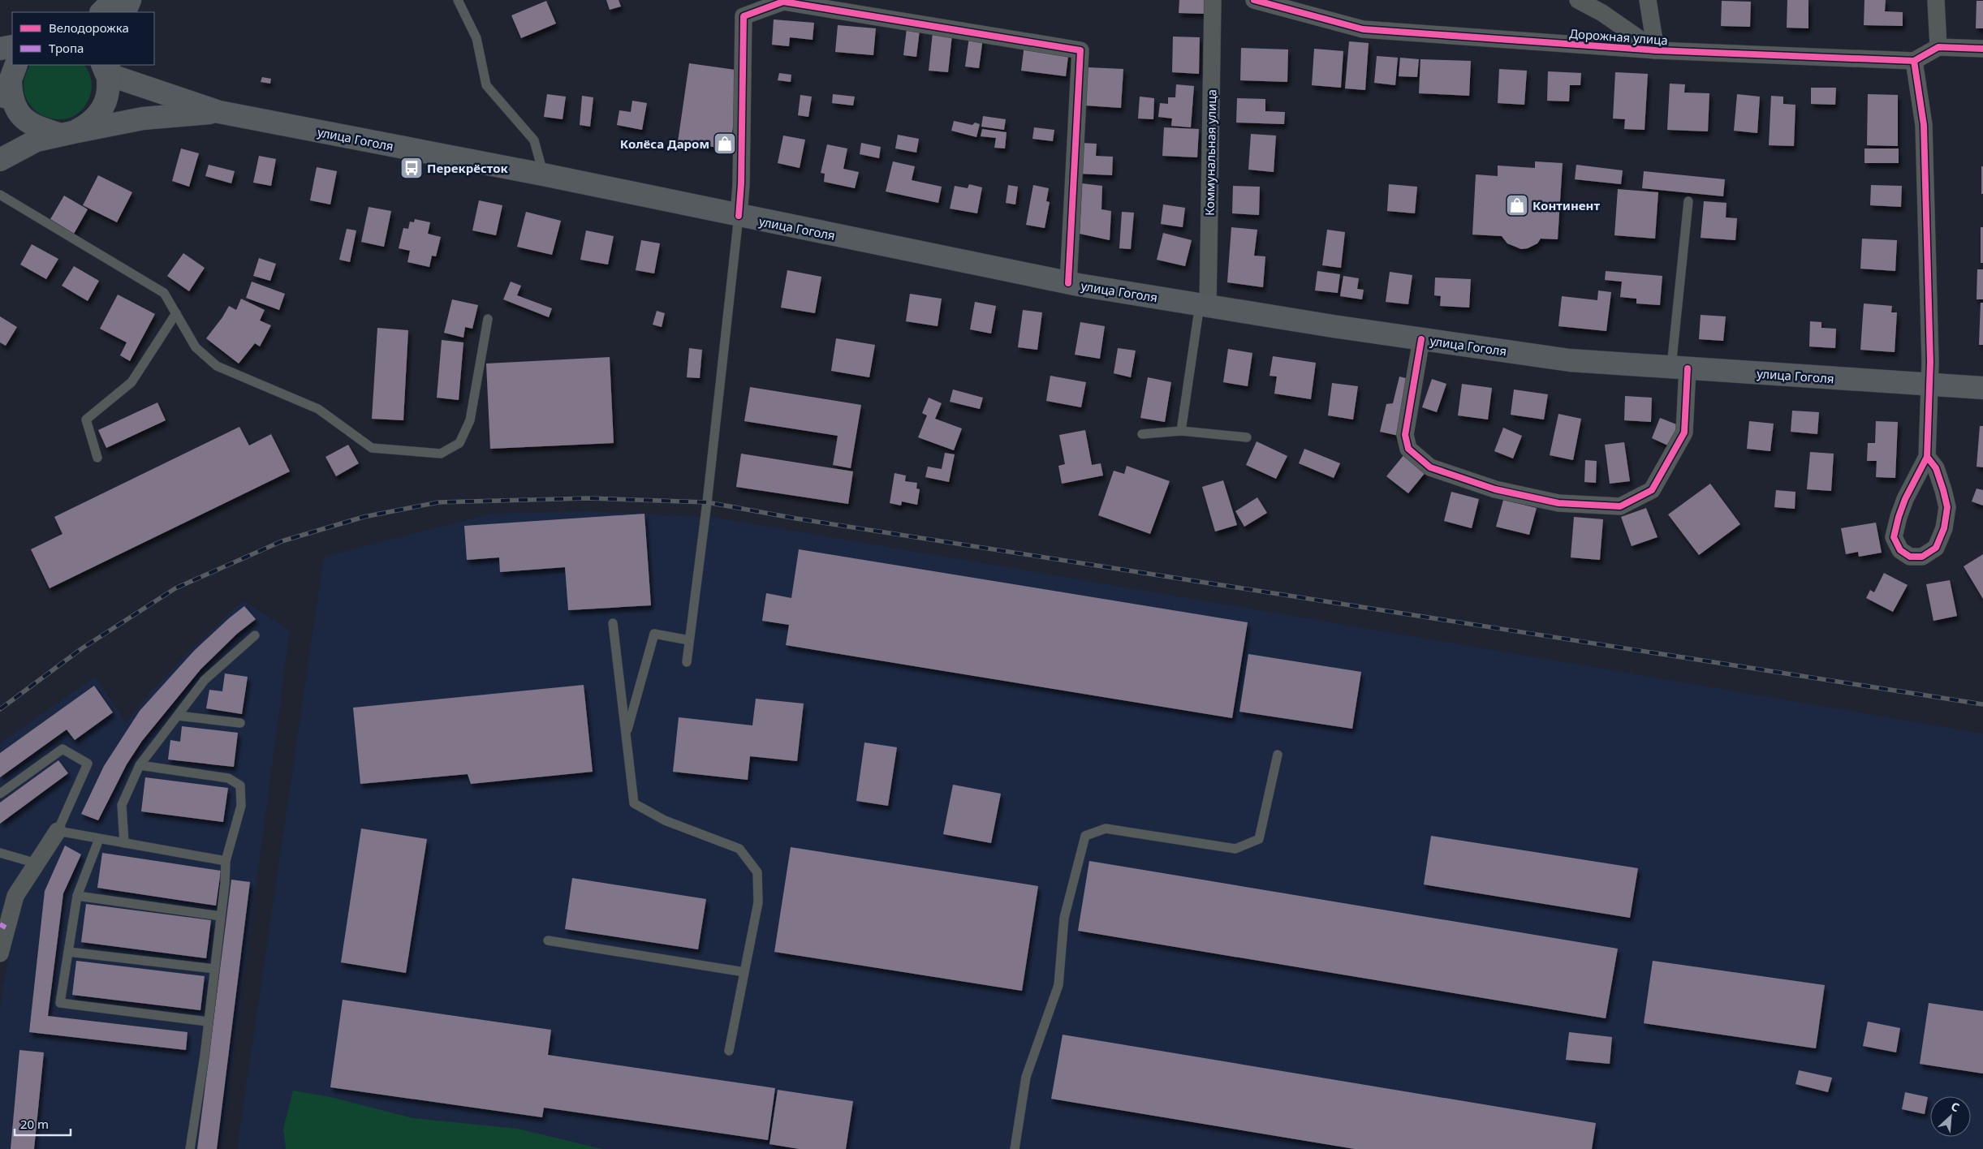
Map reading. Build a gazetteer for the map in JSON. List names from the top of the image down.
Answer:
{
  "streets": {
    "main road": ["улица Гоголя"],
    "street": ["Дорожная улица", "Коммунальная улица"]
  },
  "crossings": [
    ["улица Гоголя", "Коммунальная улица"]
  ],
  "places": {
    "shop": ["Колёса Даром", "Континент"],
    "bus stop": ["Перекрёсток"]
  },
  "legend": ["Велодорожка", "Тропа"],
  "scale_bar": "20 m",
  "north": "top right"
}
